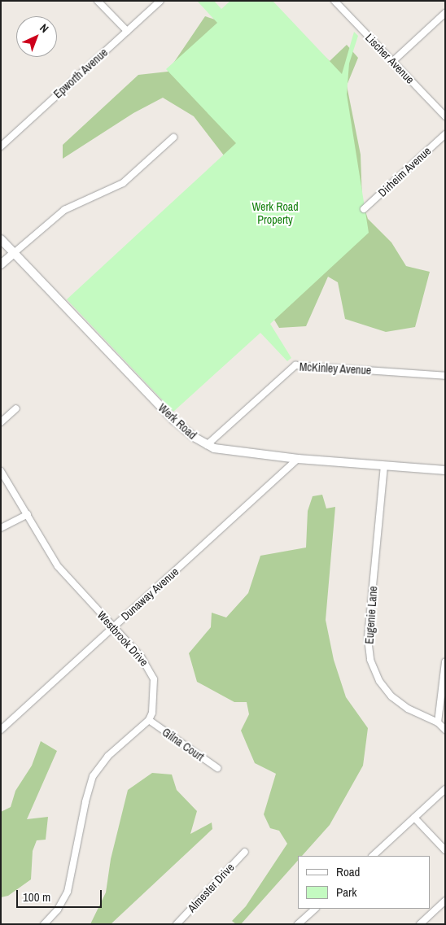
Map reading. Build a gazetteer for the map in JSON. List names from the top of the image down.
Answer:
{
  "streets": {
    "street": [
      "Lischer Avenue",
      "Epworth Avenue",
      "Dirheim Avenue",
      "McKinley Avenue",
      "Werk Road",
      "Dunaway Avenue",
      "Eugenie Lane",
      "Westbrook Drive",
      "Gilna Court",
      "Almester Drive"
    ]
  },
  "crossings": [
    ["McKinley Avenue", "Werk Road"],
    ["Werk Road", "Dunaway Avenue"],
    ["Werk Road", "Eugenie Lane"],
    ["Dunaway Avenue", "Westbrook Drive"],
    ["Westbrook Drive", "Gilna Court"]
  ],
  "parks": ["Werk Road Property"],
  "legend": ["Road", "Park"],
  "scale_bar": "100 m",
  "north": "top right"
}
